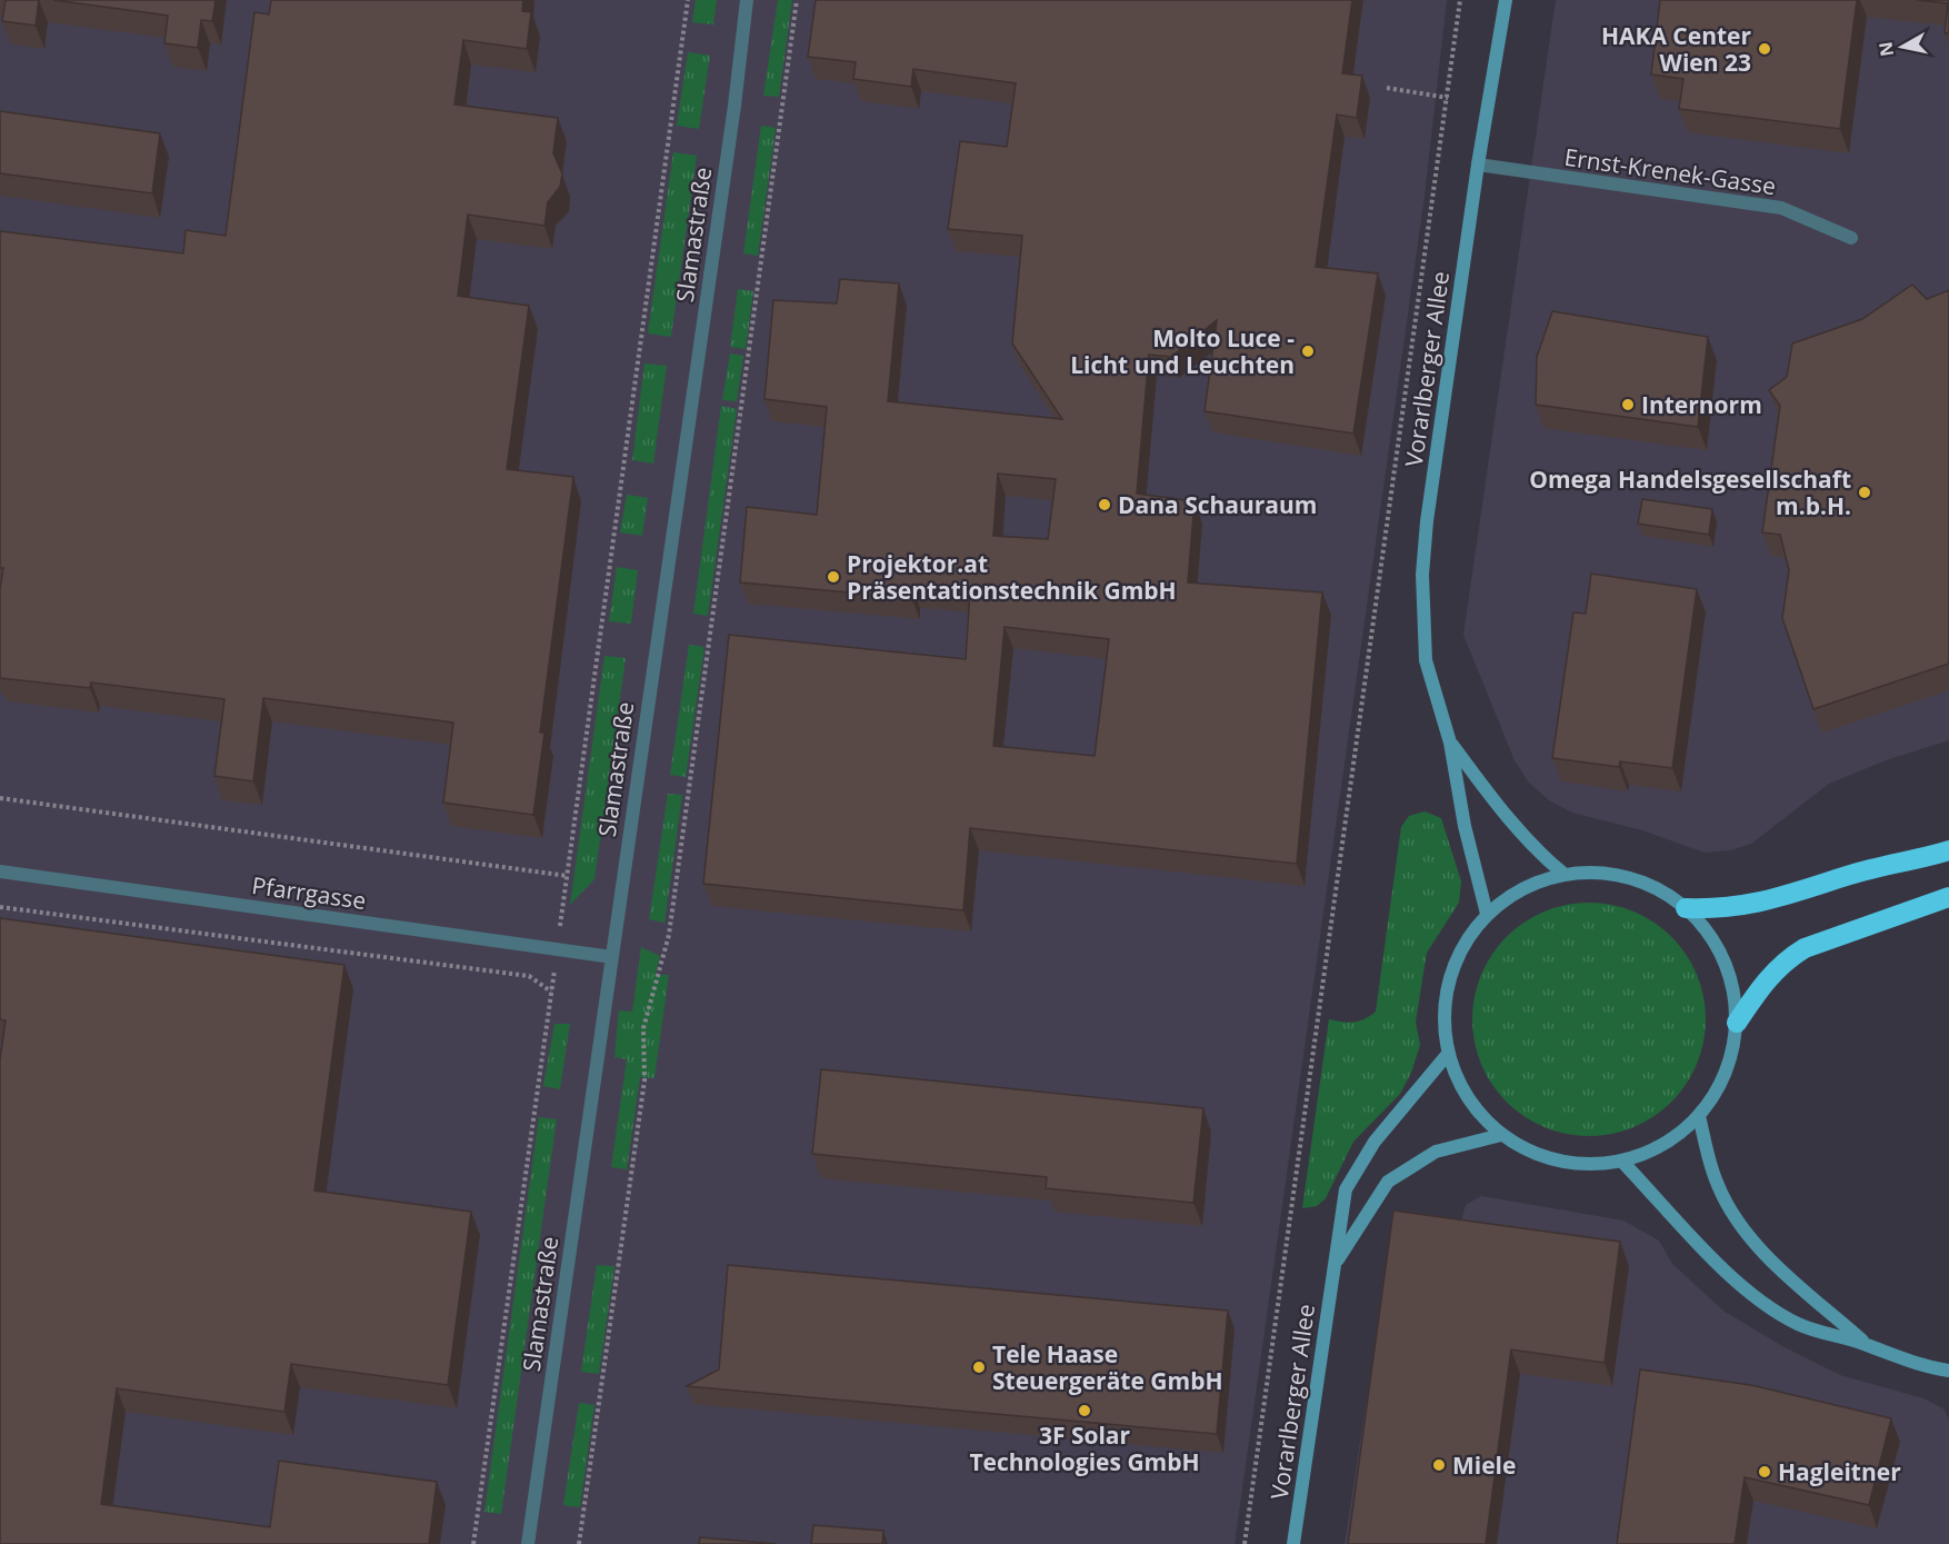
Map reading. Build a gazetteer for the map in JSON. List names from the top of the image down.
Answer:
{
  "streets": {
    "main road": ["Vorarlberger Allee"],
    "street": ["Ernst-Krenek-Gasse", "Slamastraße", "Pfarrgasse"]
  },
  "crossings": [
    ["Ernst-Krenek-Gasse", "Vorarlberger Allee"],
    ["Slamastraße", "Pfarrgasse"]
  ],
  "places": [
    "HAKA Center Wien 23",
    "Molto Luce - Licht und Leuchten",
    "Internorm",
    "Omega Handelsgesellschaft m.b.H.",
    "Dana Schauraum",
    "Projektor.at Präsentationstechnik GmbH",
    "Tele Haase Steuergeräte GmbH",
    "3F Solar Technologies GmbH",
    "Miele",
    "Hagleitner"
  ],
  "north": "left"
}
